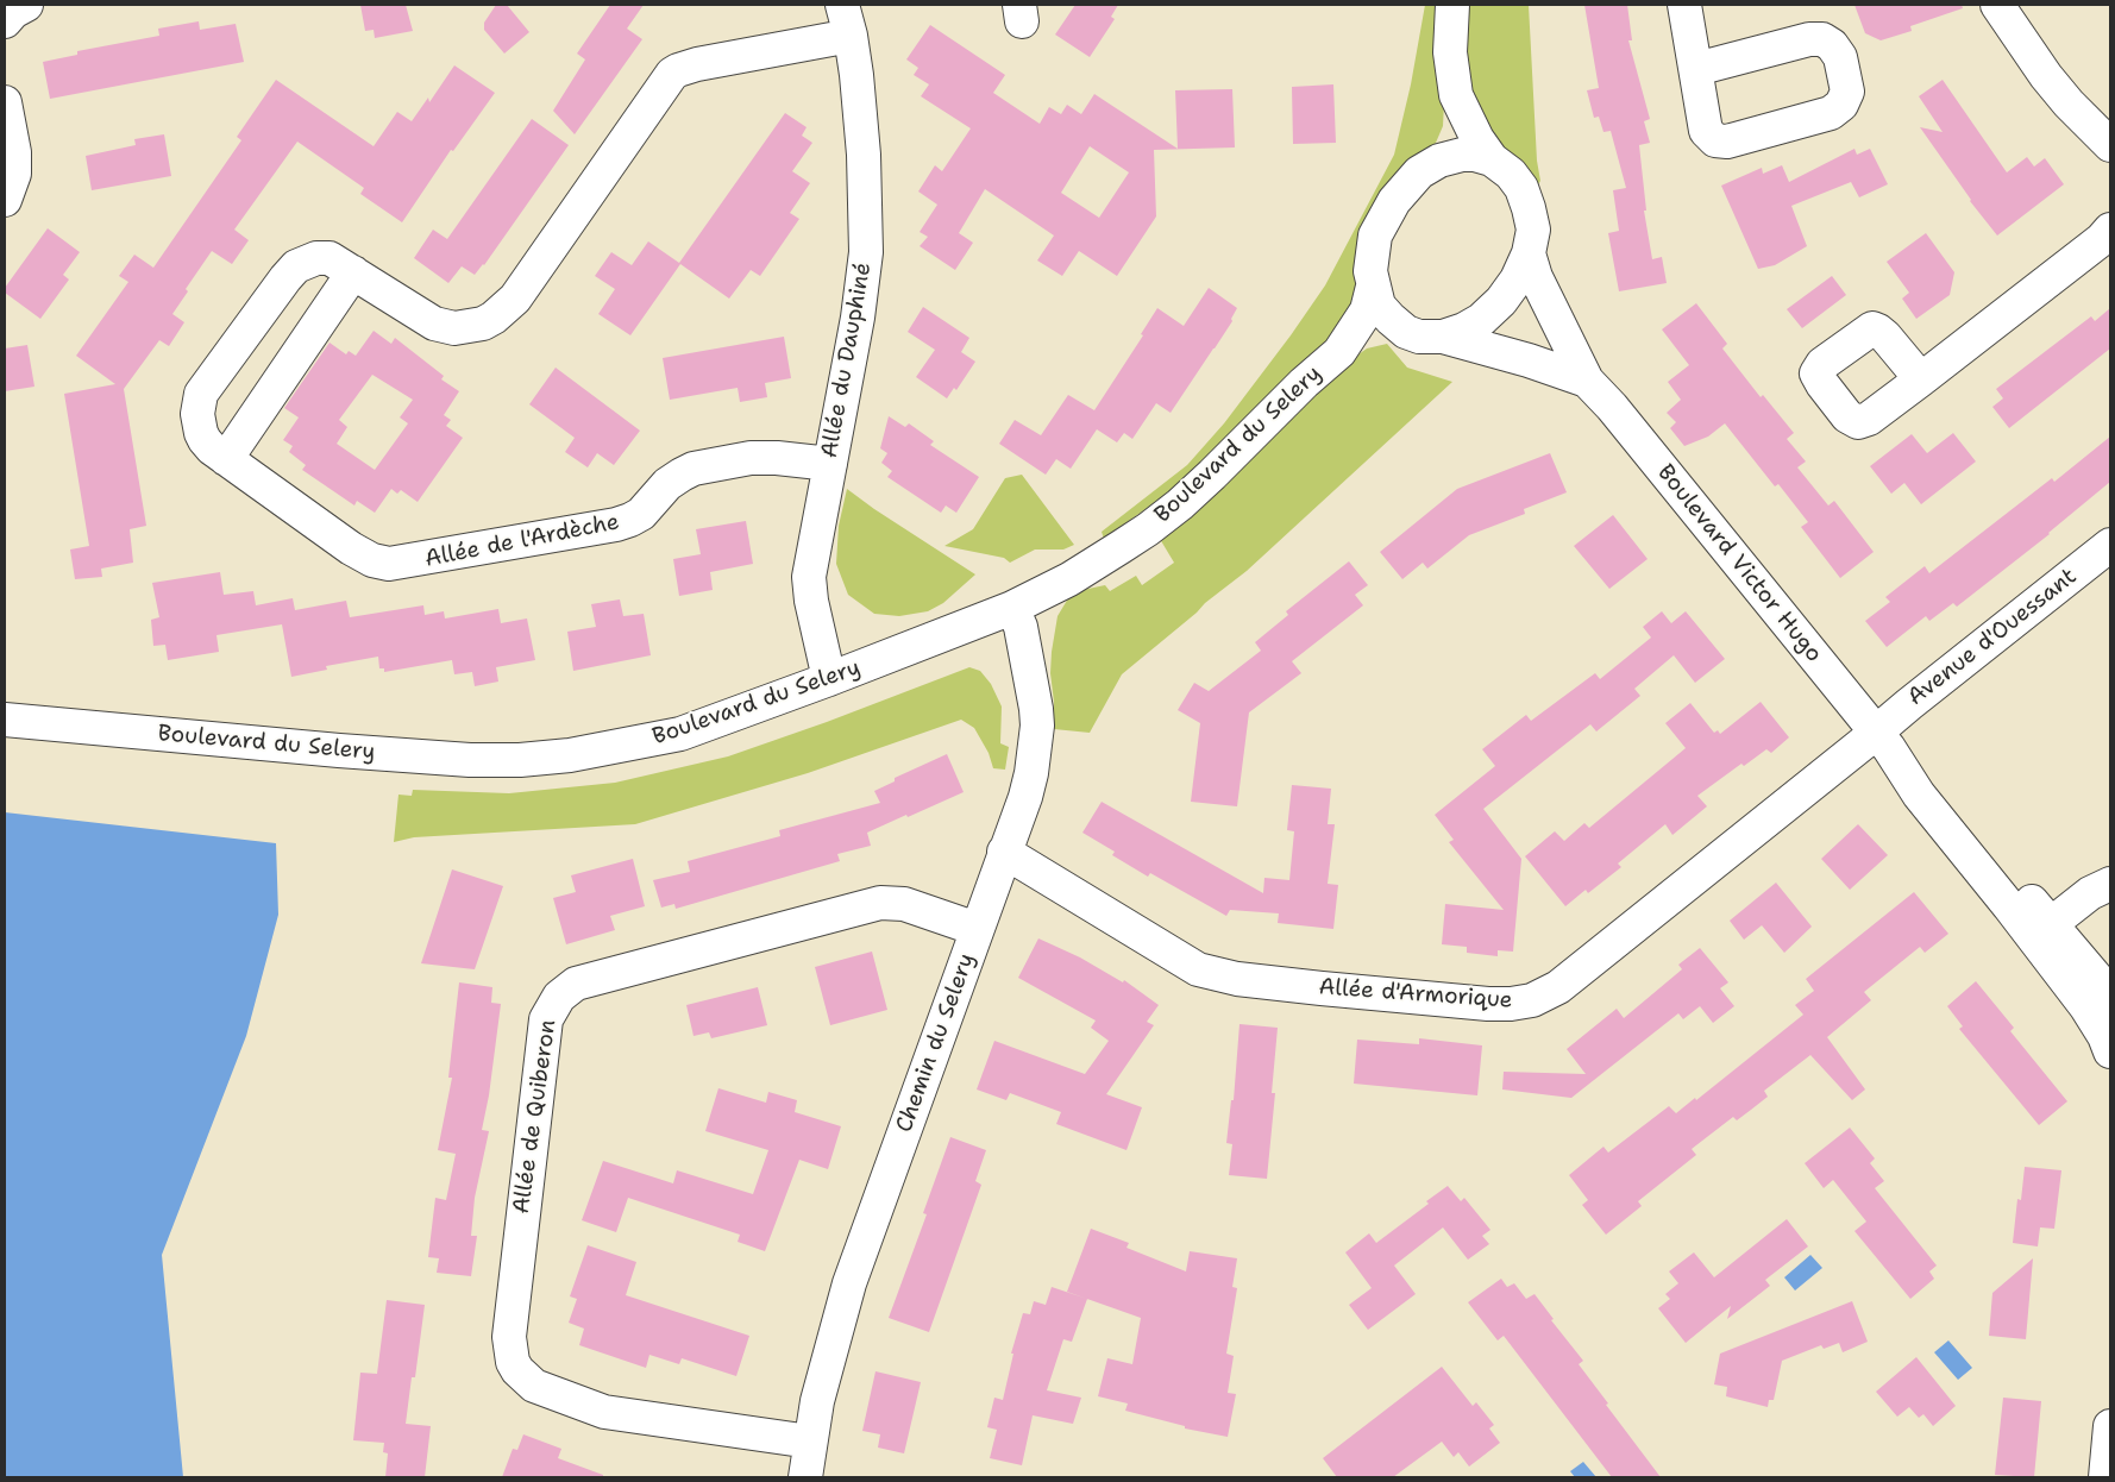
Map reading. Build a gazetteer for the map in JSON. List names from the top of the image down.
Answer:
{
  "streets": {
    "street": [
      "Allée du Dauphiné",
      "Boulevard du Selery",
      "Allée de l'Ardèche",
      "Boulevard Victor Hugo",
      "Avenue d'Ouessant",
      "Allée d'Armorique",
      "Chemin du Selery",
      "Allée de Quiberon"
    ]
  },
  "crossings": [
    ["Allée du Dauphiné", "Boulevard du Selery"],
    ["Allée du Dauphiné", "Allée de l'Ardèche"],
    ["Boulevard du Selery", "Boulevard Victor Hugo"],
    ["Boulevard du Selery", "Chemin du Selery"],
    ["Boulevard Victor Hugo", "Avenue d'Ouessant"],
    ["Boulevard Victor Hugo", "Allée d'Armorique"],
    ["Avenue d'Ouessant", "Allée d'Armorique"],
    ["Allée d'Armorique", "Chemin du Selery"],
    ["Chemin du Selery", "Allée de Quiberon"]
  ]
}
